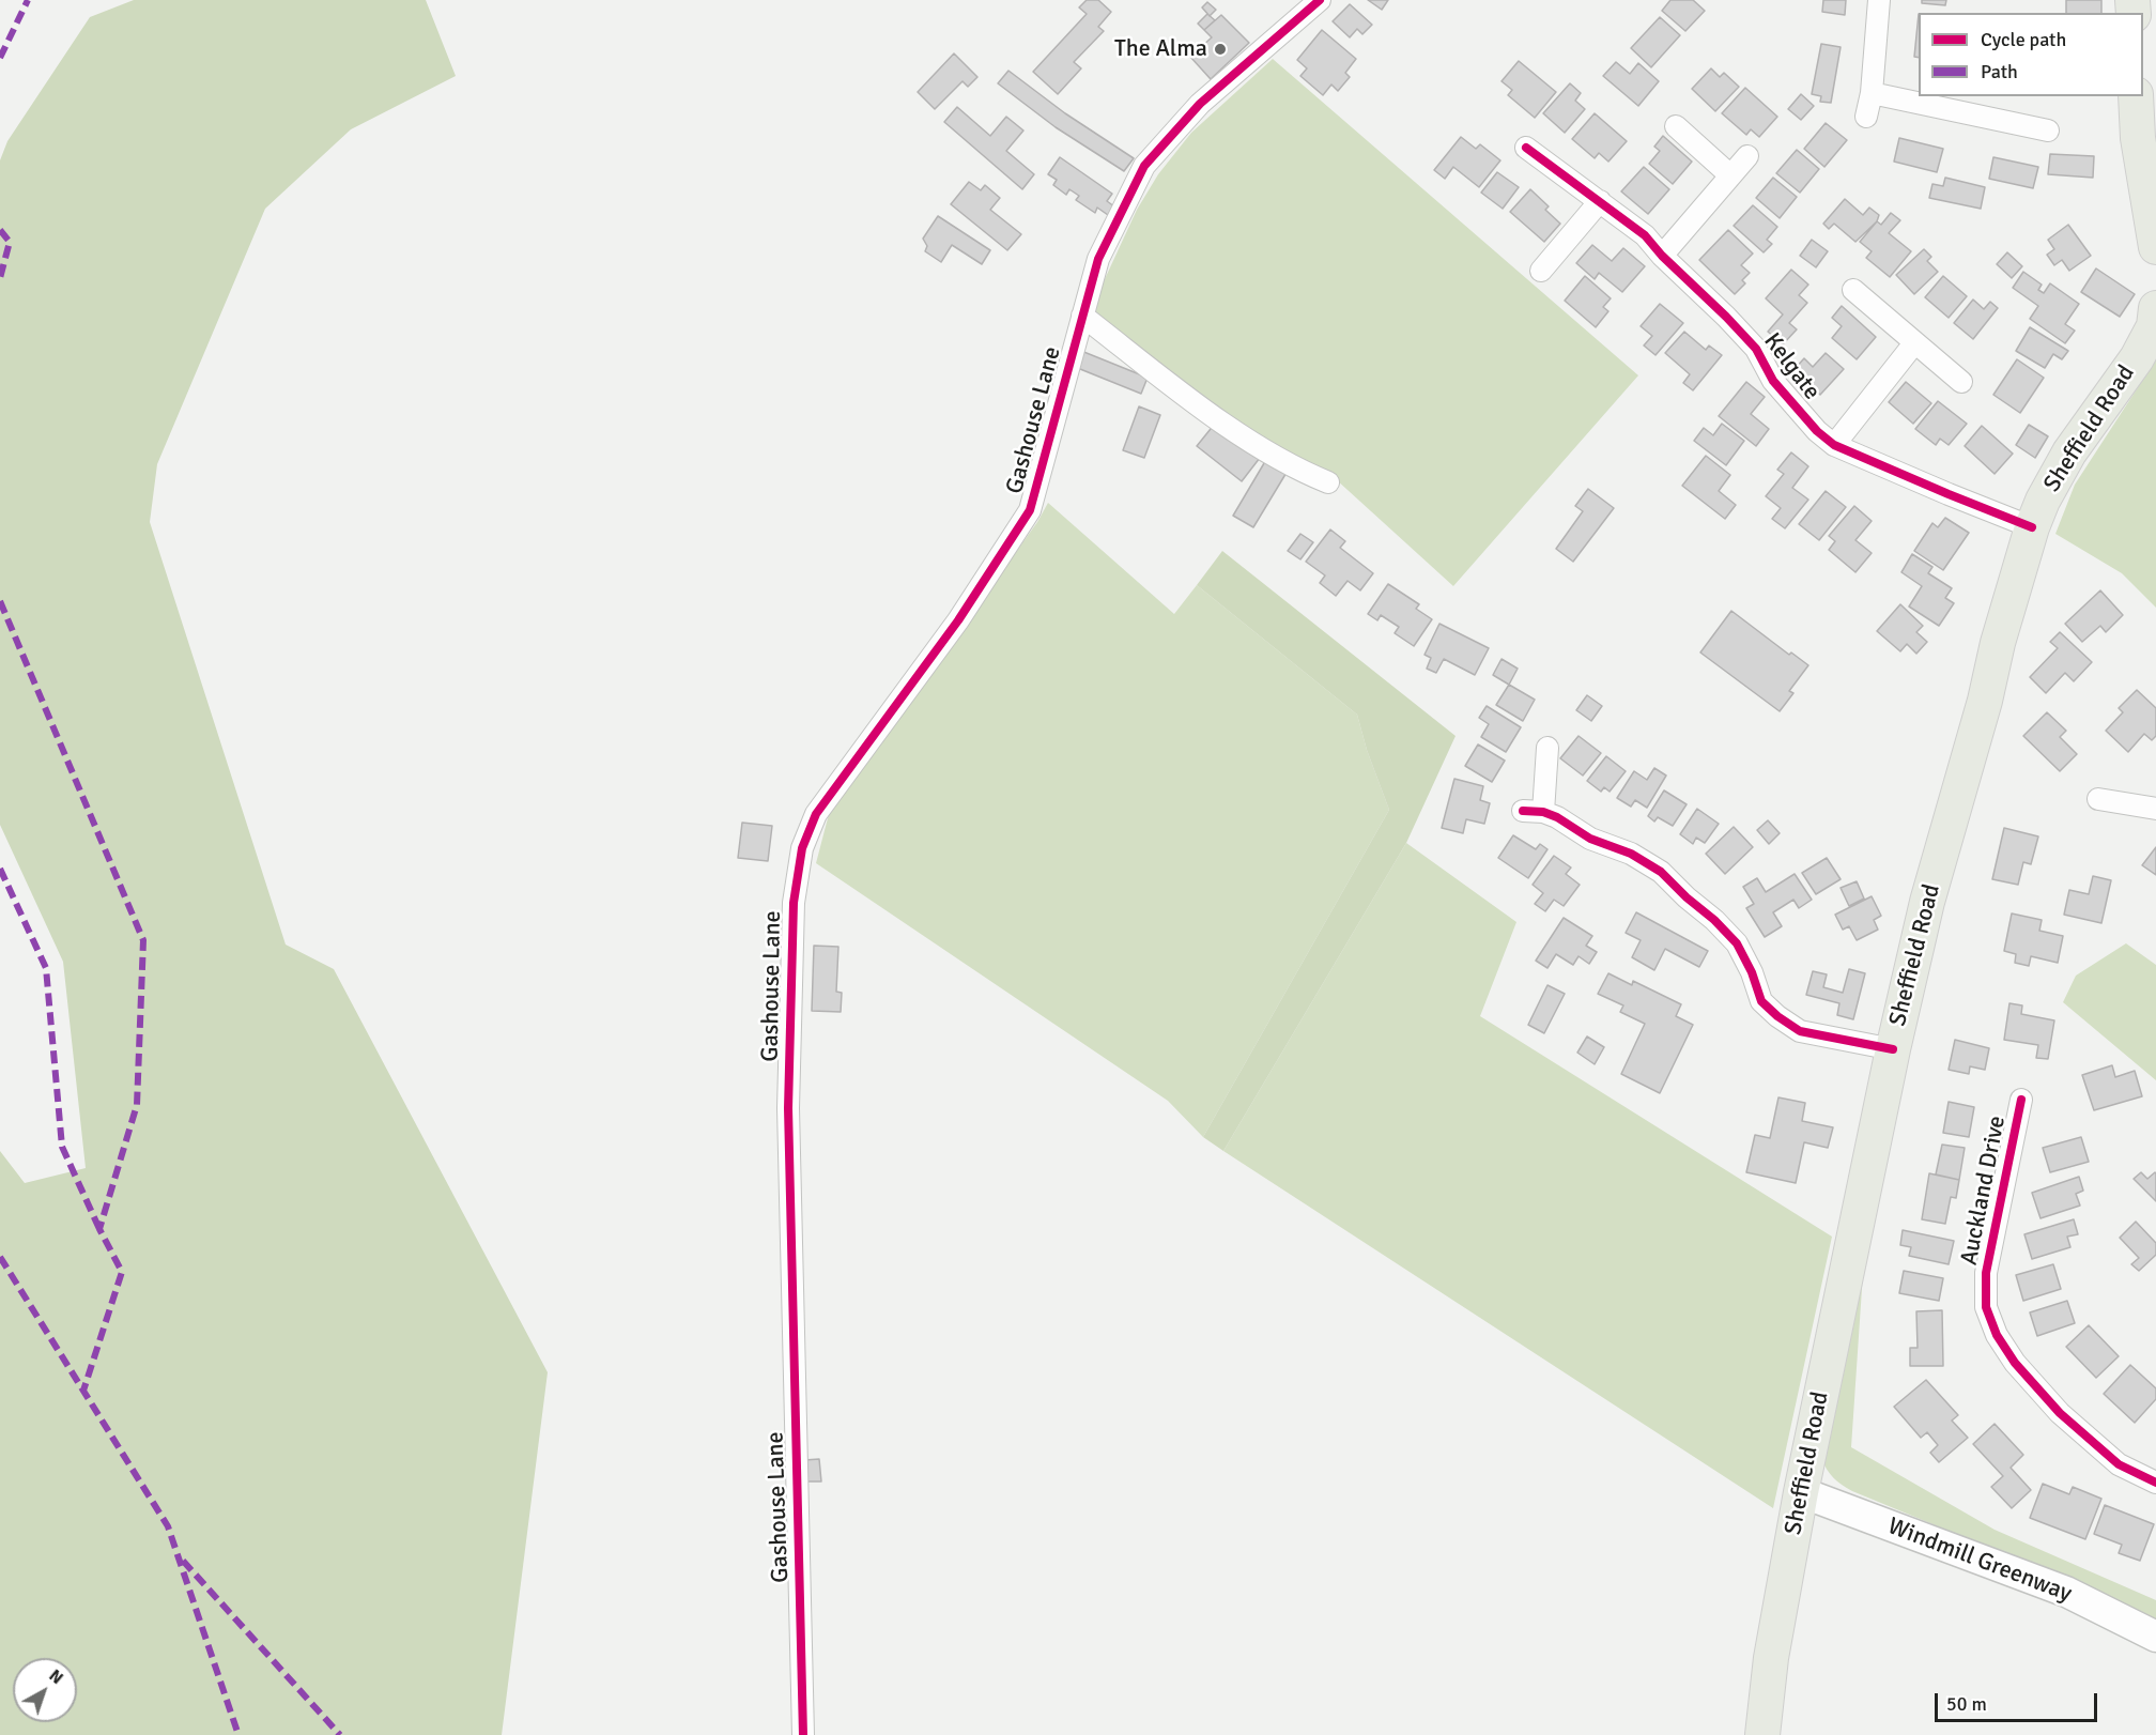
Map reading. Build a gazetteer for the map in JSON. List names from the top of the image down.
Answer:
{
  "streets": {
    "main road": ["Sheffield Road"],
    "street": [
      "Kelgate",
      "Gashouse Lane",
      "Auckland Drive",
      "Windmill Greenway"
    ]
  },
  "crossings": [
    ["Kelgate", "Sheffield Road"],
    ["Sheffield Road", "Windmill Greenway"]
  ],
  "places": ["The Alma"],
  "legend": ["Cycle path", "Path"],
  "scale_bar": "50 m",
  "north": "top right"
}
